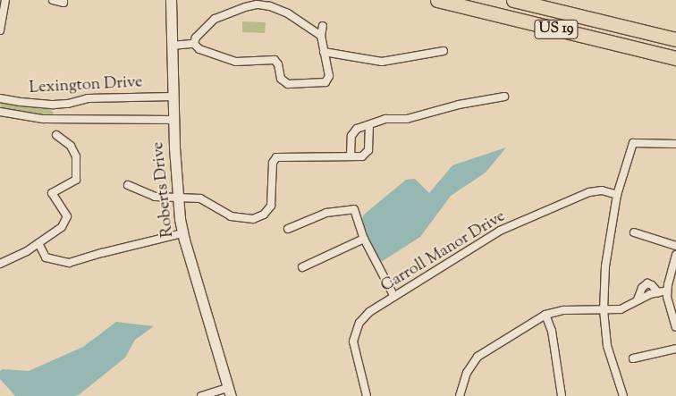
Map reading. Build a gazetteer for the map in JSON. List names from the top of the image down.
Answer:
{
  "streets": {
    "highway": ["US 19"],
    "street": ["Lexington Drive", "Roberts Drive", "Carroll Manor Drive"]
  },
  "crossings": [
    ["Lexington Drive", "Roberts Drive"]
  ]
}
